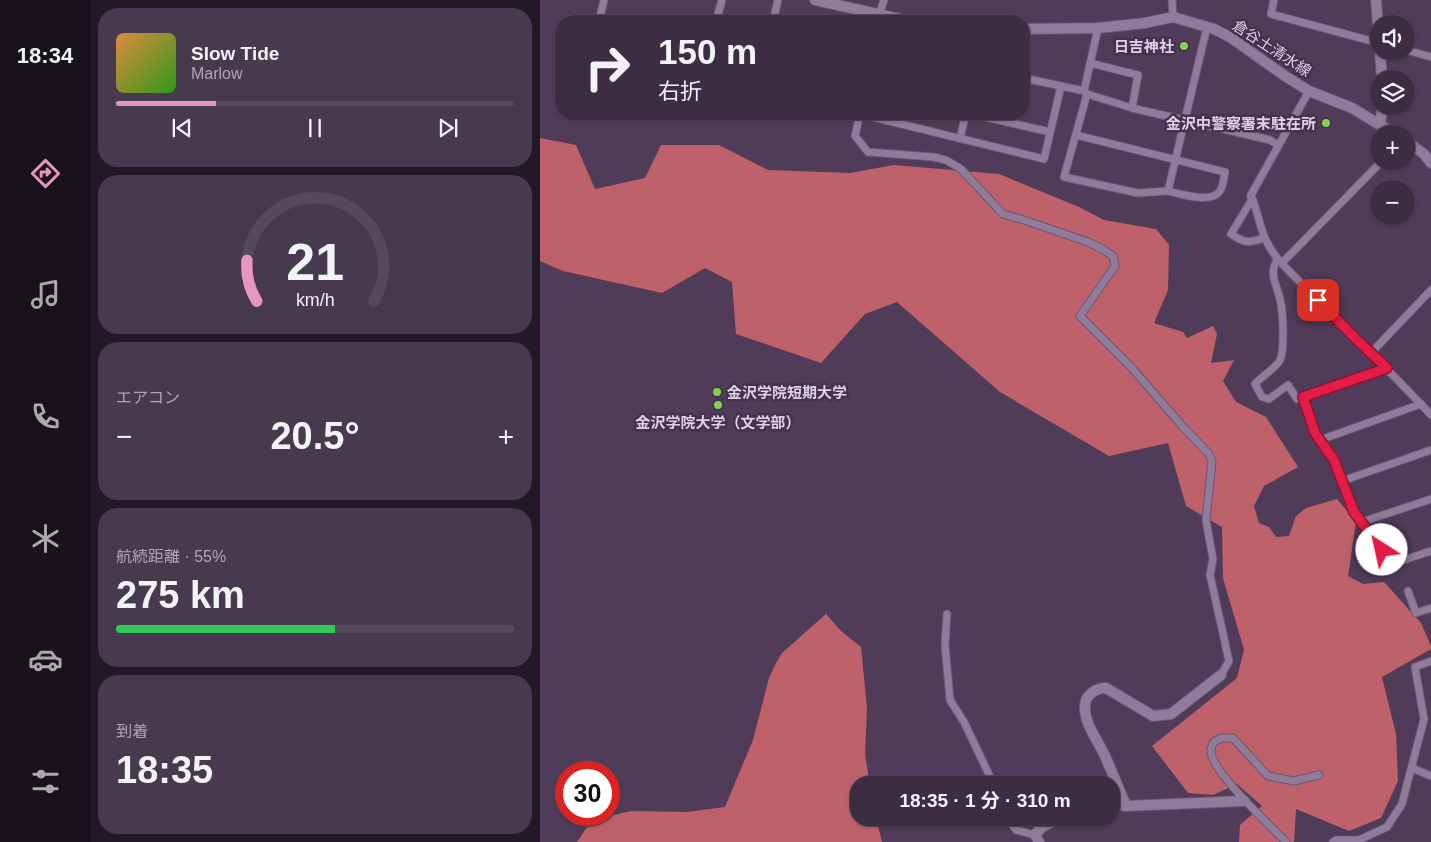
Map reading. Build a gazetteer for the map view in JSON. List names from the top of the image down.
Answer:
{
  "streets": {
    "main road": ["倉谷土清水線"]
  },
  "places": [
    "日吉神社",
    "金沢中警察署末駐在所",
    "金沢学院短期大学",
    "金沢学院大学（文学部）"
  ],
  "page": {
    "tabs": "18:34",
    "map_buttons": ["+", "−"],
    "turn": ["150 m", "右折"],
    "song": ["Slow Tide", "Marlow"],
    "tile": [
      "エアコン",
      ["航続距離 · 55%", "275 km"],
      ["到着", "18:35"]
    ],
    "heat": ["−", "20.5°", "+"],
    "limit": "30",
    "trip": "18:35 · 1 分 · 310 m",
    "gauge": ["21", "km/h"]
  }
}
